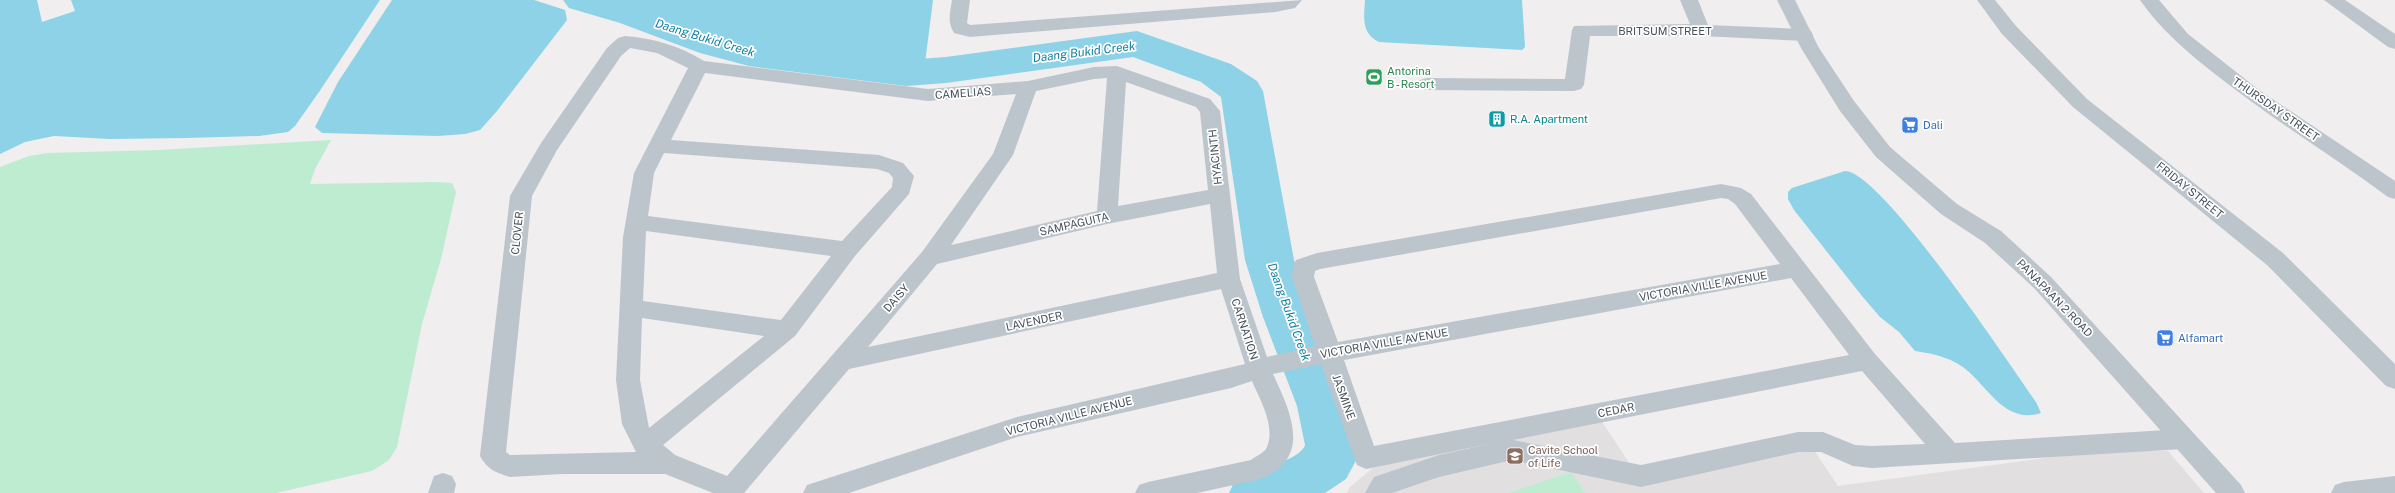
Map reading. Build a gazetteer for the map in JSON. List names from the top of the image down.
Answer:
{
  "streets": {
    "street": [
      "BRITSUM STREET",
      "CAMELIAS",
      "THURSDAY STREET",
      "HYACINTH",
      "FRIDAY STREET",
      "SAMPAGUITA",
      "CLOVER",
      "VICTORIA VILLE AVENUE",
      "DAISY",
      "PANAPAAN 2 ROAD",
      "LAVENDER",
      "CARNATION",
      "JASMINE",
      "CEDAR"
    ]
  },
  "crossings": [
    ["BRITSUM STREET", "PANAPAAN 2 ROAD"],
    ["CAMELIAS", "HYACINTH"],
    ["CAMELIAS", "CLOVER"],
    ["CAMELIAS", "DAISY"],
    ["HYACINTH", "SAMPAGUITA"],
    ["HYACINTH", "CARNATION"],
    ["SAMPAGUITA", "DAISY"],
    ["SAMPAGUITA", "CARNATION"],
    ["VICTORIA VILLE AVENUE", "CARNATION"],
    ["VICTORIA VILLE AVENUE", "JASMINE"],
    ["DAISY", "LAVENDER"],
    ["LAVENDER", "CARNATION"],
    ["JASMINE", "CEDAR"]
  ],
  "water": ["Daang Bukid Creek"],
  "places": {
    "sports": ["Antorina B - Resort"],
    "building": ["R.A. Apartment"],
    "supermarket": ["Dali", "Alfamart"],
    "school or university": ["Cavite School of Life"]
  }
}
